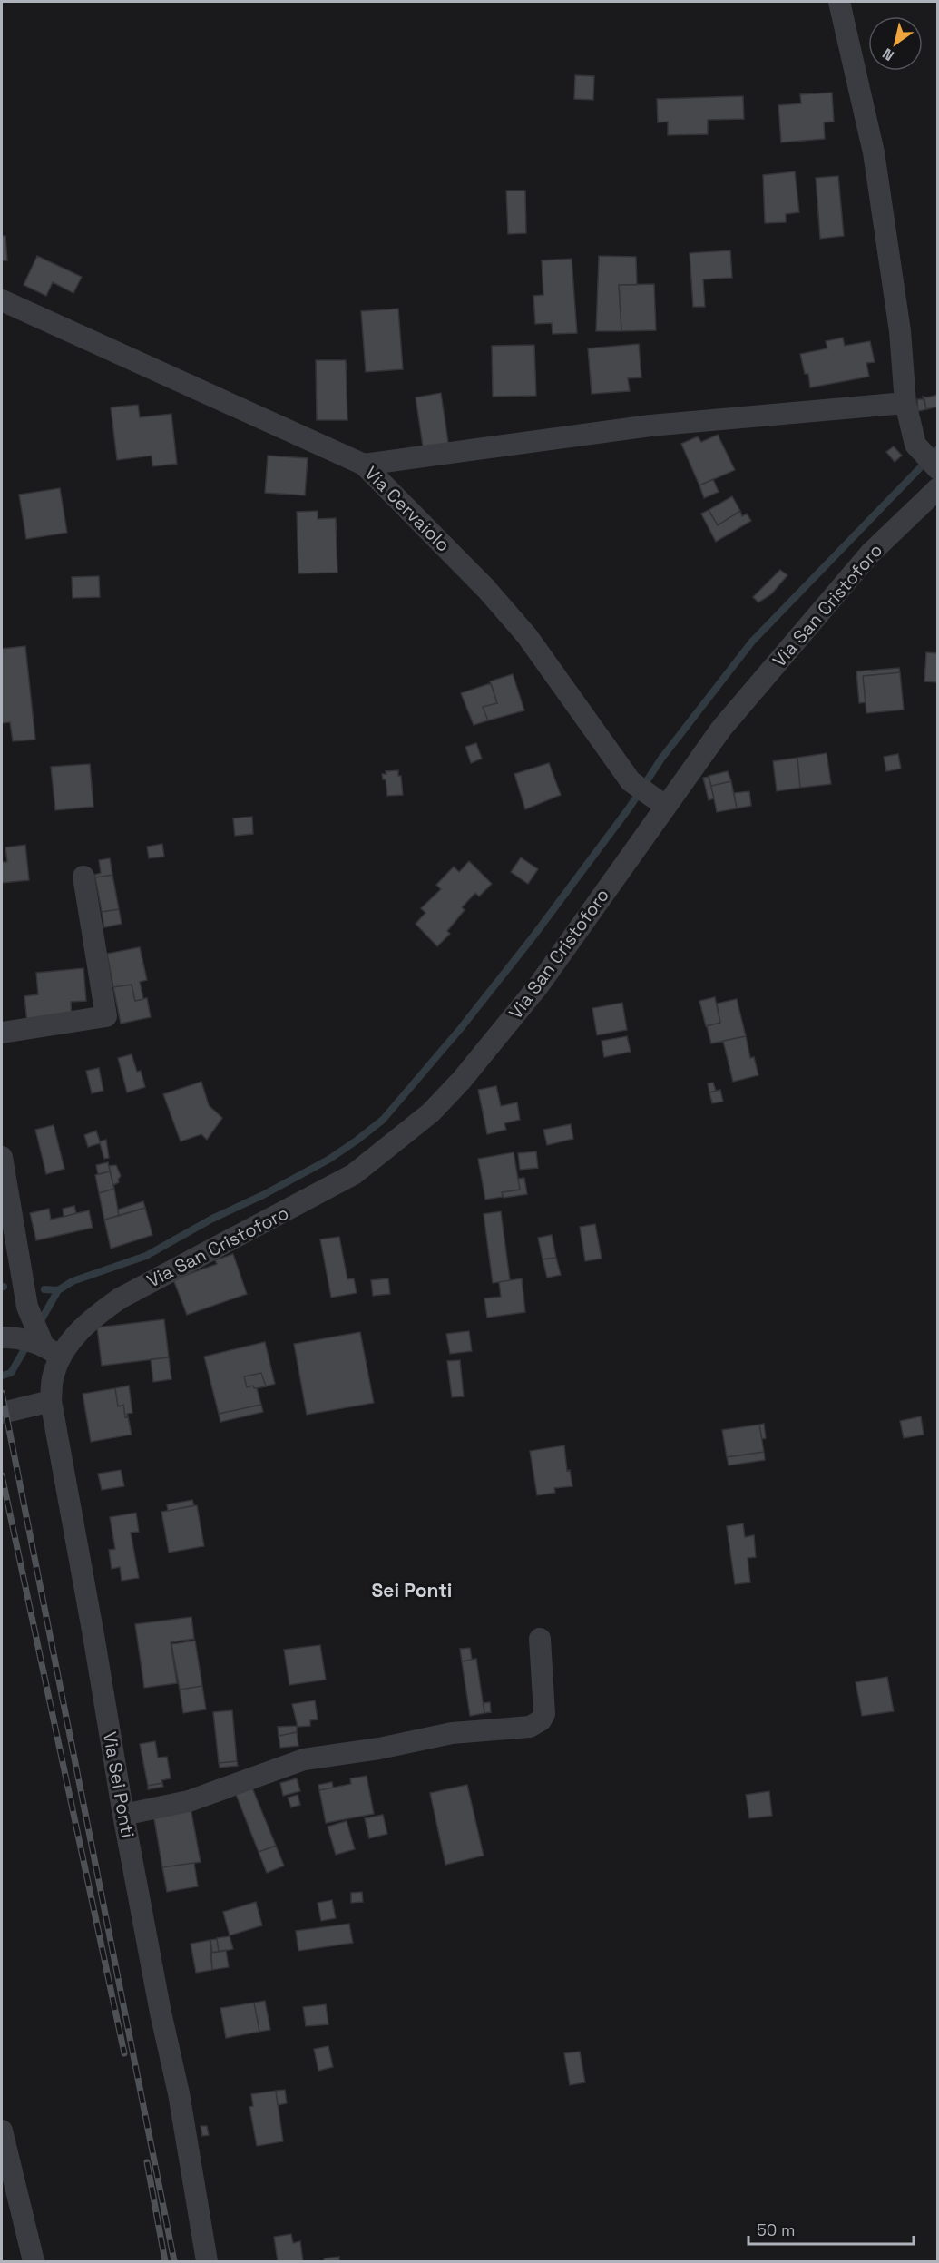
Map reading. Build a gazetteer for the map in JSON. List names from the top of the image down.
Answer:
{
  "streets": {
    "street": ["Via Cervaiolo", "Via San Cristoforo", "Via Sei Ponti"]
  },
  "crossings": [
    ["Via Cervaiolo", "Via San Cristoforo"],
    ["Via San Cristoforo", "Via Sei Ponti"]
  ],
  "districts": ["Sei Ponti"],
  "scale_bar": "50 m",
  "north": "bottom left"
}
